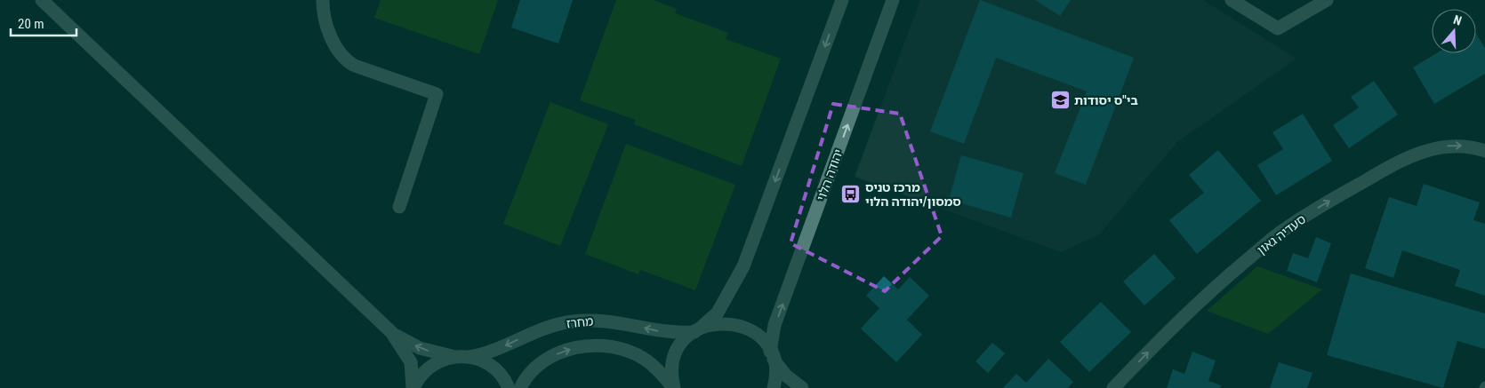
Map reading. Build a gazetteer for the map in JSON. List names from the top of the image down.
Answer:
{
  "streets": {
    "street": ["יהודה הלוי", "סעדיה גאון", "מחרז"]
  },
  "crossings": [
    ["יהודה הלוי", "מחרז"]
  ],
  "one_way": ["סעדיה גאון"],
  "places": {
    "school or university": ["בי\"ס יסודות"],
    "bus stop": ["מרכז טניס סמסון/יהודה הלוי"]
  },
  "scale_bar": "20 m",
  "north": "top"
}
